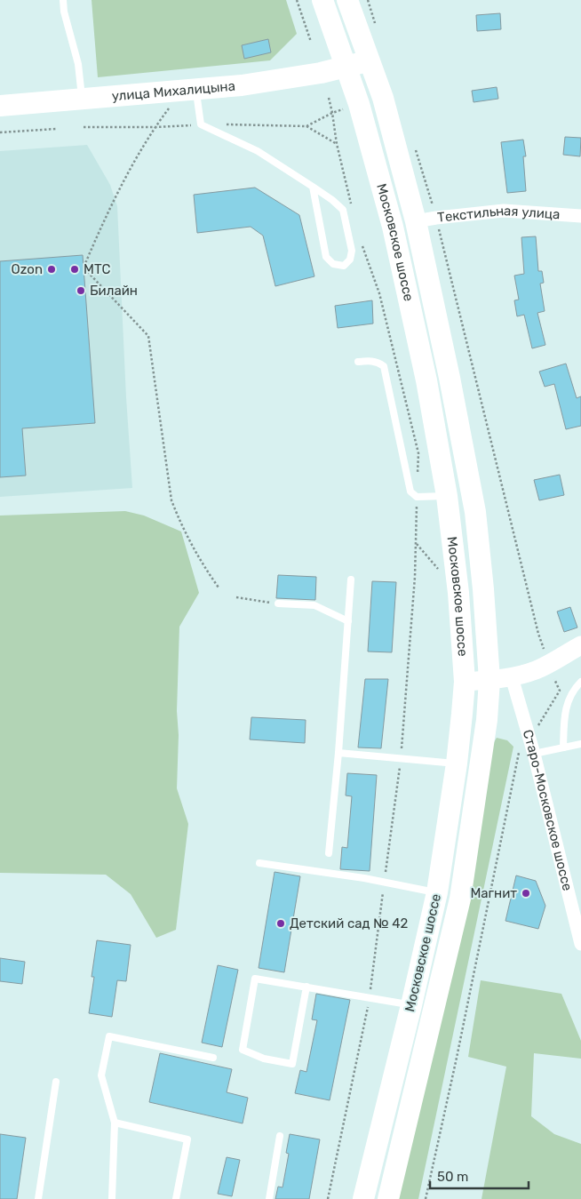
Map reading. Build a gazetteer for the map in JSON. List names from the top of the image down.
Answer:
{
  "streets": {
    "main road": ["улица Михалицына", "Московское шоссе"],
    "street": ["Текстильная улица", "Старо-Московское шоссе"]
  },
  "crossings": [
    ["улица Михалицына", "Московское шоссе"],
    ["Текстильная улица", "Московское шоссе"]
  ],
  "places": [
    "Ozon",
    "МТС",
    "Билайн",
    "Магнит",
    "Детский сад № 42"
  ],
  "scale_bar": "50 m"
}
